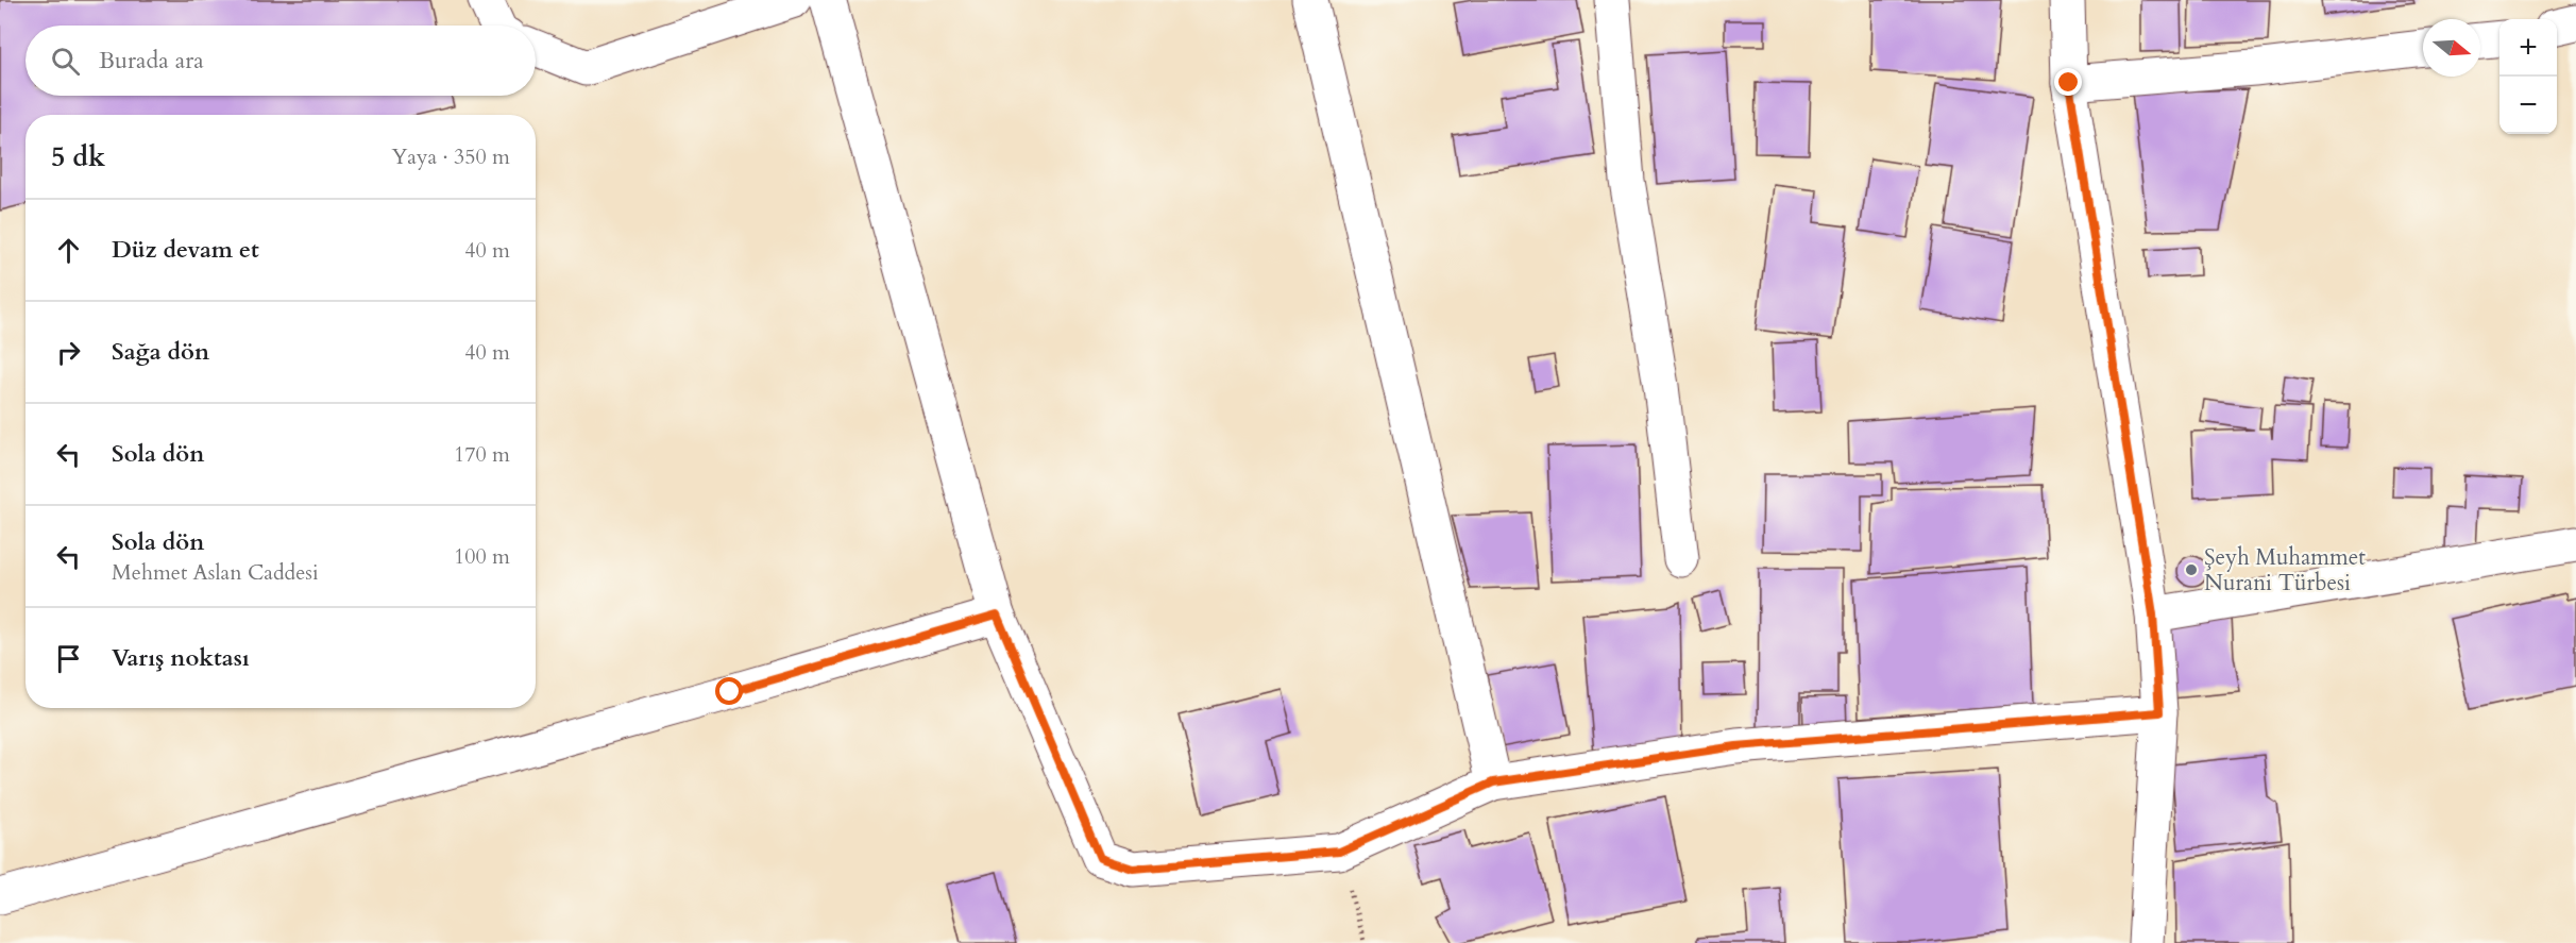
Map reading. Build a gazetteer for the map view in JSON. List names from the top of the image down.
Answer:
{
  "places": ["Şeyh Muhammet Nurani Türbesi"],
  "north": "right",
  "page": {
    "map_buttons": ["+", "−"],
    "search": "Burada ara",
    "heading": ["5 dk", "Yaya · 350 m"],
    "list": [
      ["Düz devam et", "40 m"],
      ["Sağa dön", "40 m"],
      ["Sola dön", "170 m"],
      ["Sola dön", "Mehmet Aslan Caddesi", "100 m"],
      "Varış noktası"
    ]
  }
}
